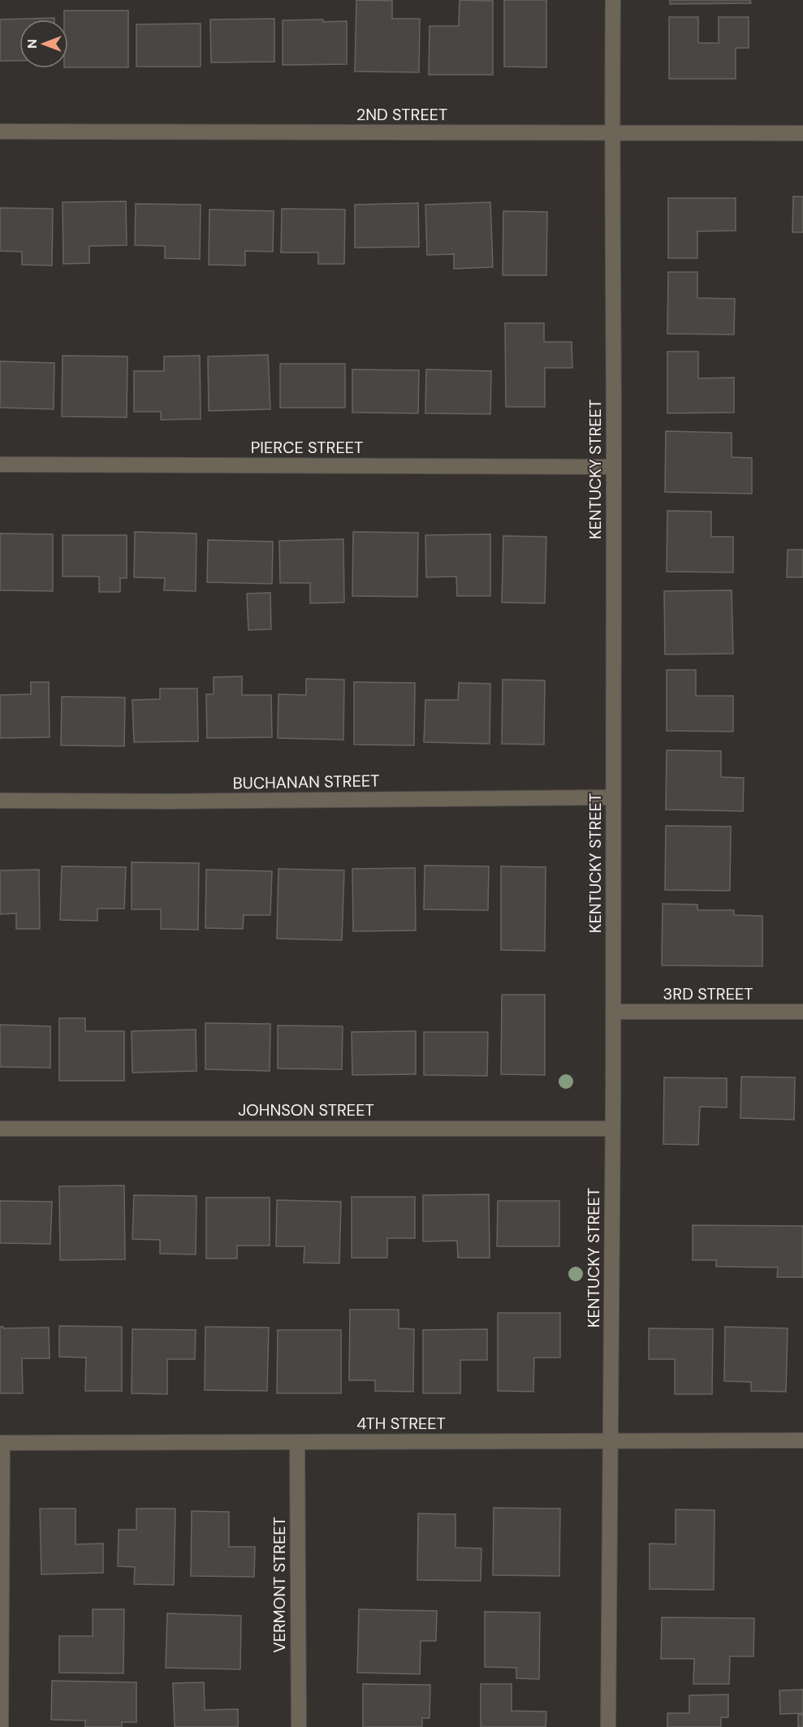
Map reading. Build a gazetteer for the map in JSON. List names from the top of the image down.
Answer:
{
  "streets": {
    "street": [
      "2ND STREET",
      "PIERCE STREET",
      "KENTUCKY STREET",
      "BUCHANAN STREET",
      "3RD STREET",
      "JOHNSON STREET",
      "4TH STREET",
      "VERMONT STREET"
    ]
  },
  "crossings": [
    ["2ND STREET", "KENTUCKY STREET"],
    ["PIERCE STREET", "KENTUCKY STREET"],
    ["KENTUCKY STREET", "BUCHANAN STREET"],
    ["KENTUCKY STREET", "3RD STREET"],
    ["KENTUCKY STREET", "JOHNSON STREET"],
    ["KENTUCKY STREET", "4TH STREET"],
    ["4TH STREET", "VERMONT STREET"]
  ],
  "north": "left"
}
